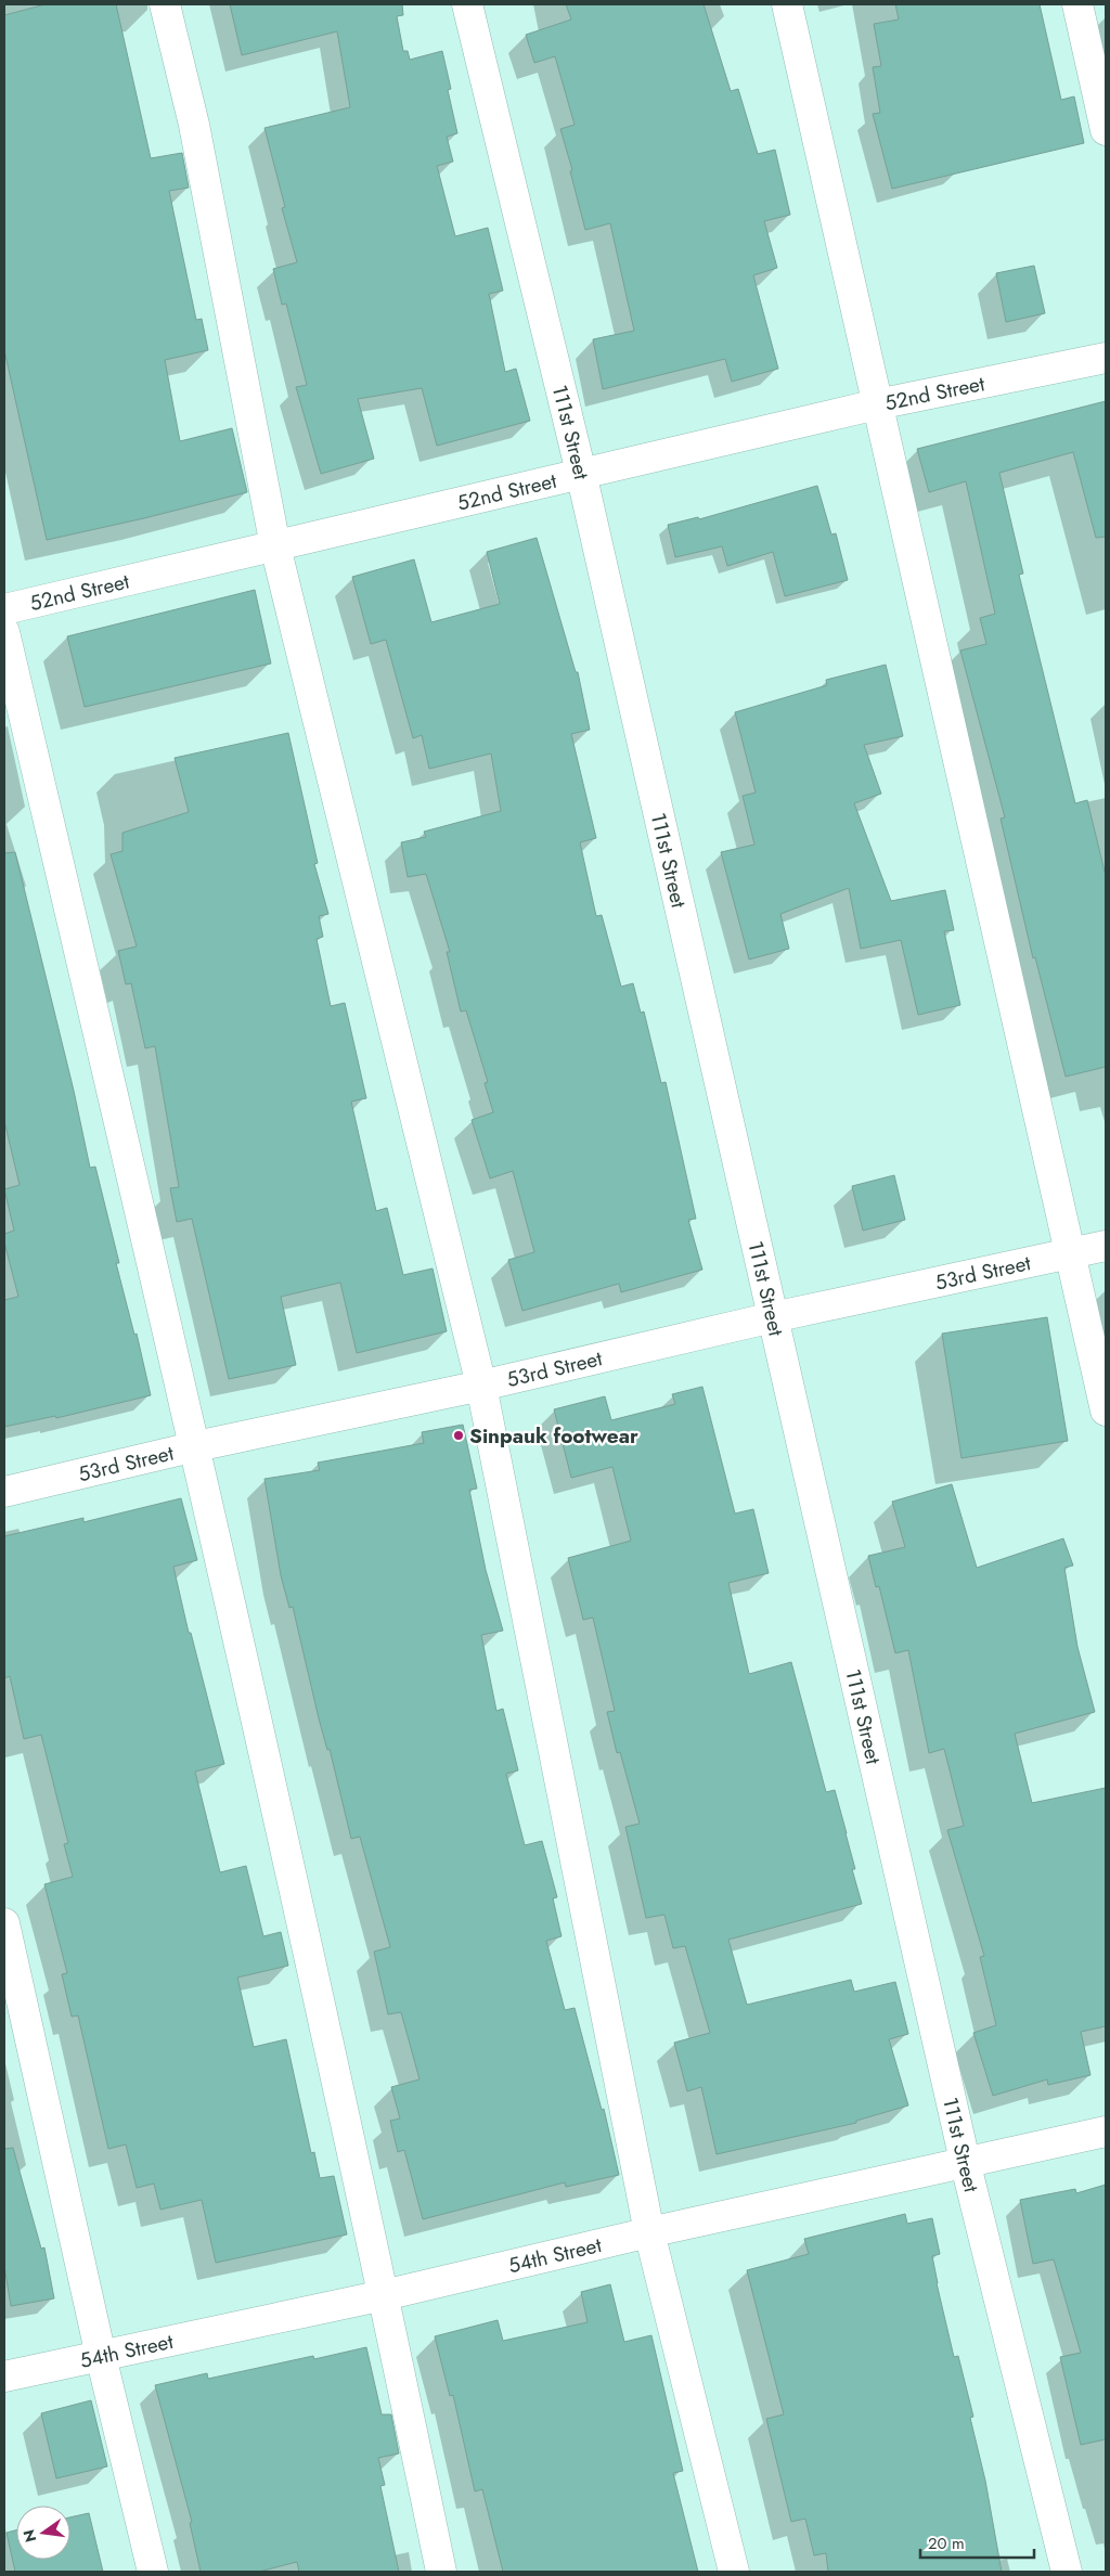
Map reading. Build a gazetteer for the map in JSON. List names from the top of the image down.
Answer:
{
  "streets": {
    "street": [
      "52nd Street",
      "111st Street",
      "53rd Street",
      "54th Street"
    ]
  },
  "crossings": [
    ["52nd Street", "111st Street"],
    ["111st Street", "53rd Street"],
    ["111st Street", "54th Street"]
  ],
  "places": ["Sinpauk footwear"],
  "scale_bar": "20 m",
  "north": "left"
}
